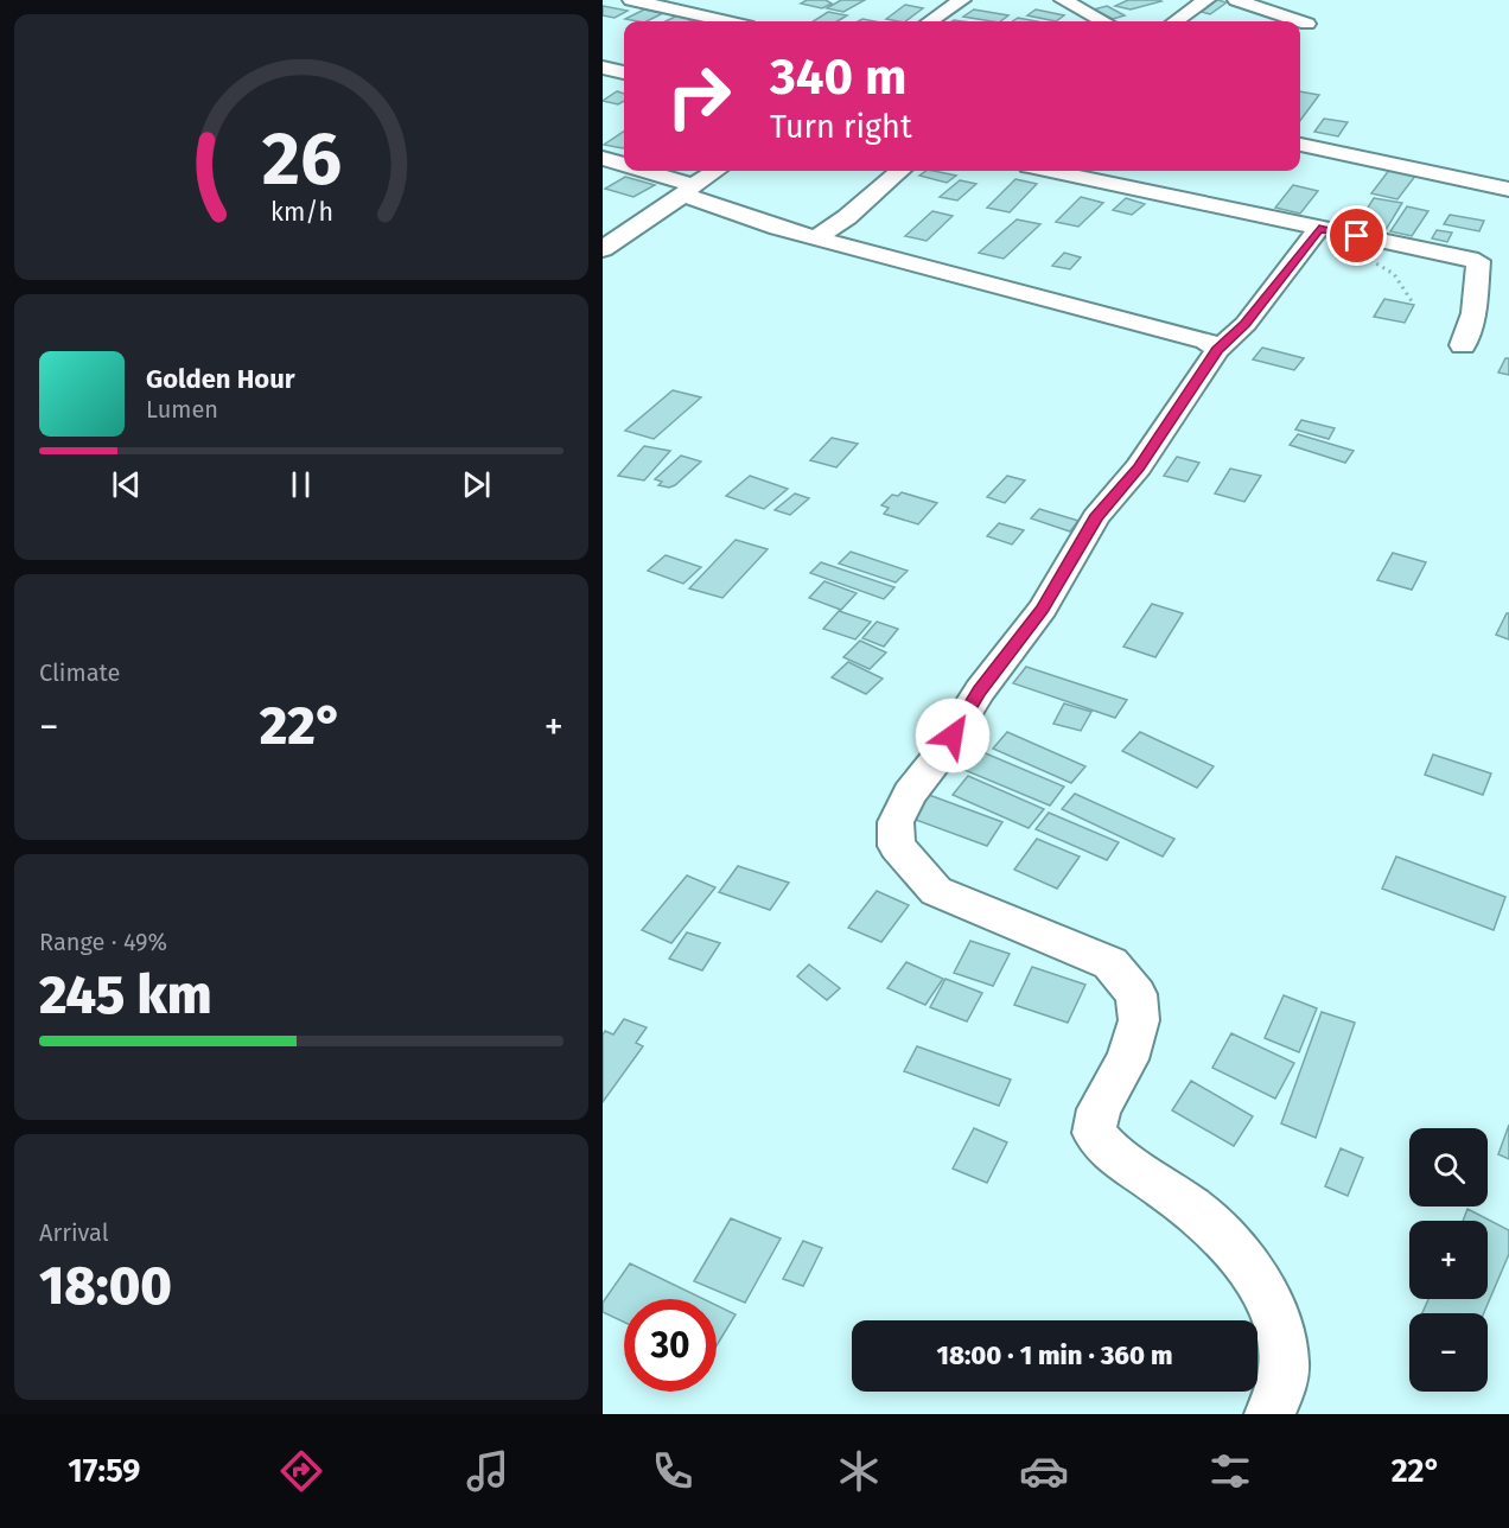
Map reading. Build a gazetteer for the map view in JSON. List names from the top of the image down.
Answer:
{
  "page": {
    "turn": ["340 m", "Turn right"],
    "song": ["Golden Hour", "Lumen"],
    "tile": [
      "Climate",
      ["Range · 49%", "245 km"],
      ["Arrival", "18:00"]
    ],
    "heat": ["−", "22°", "+"],
    "map_buttons": ["+", "−"],
    "limit": "30",
    "trip": "18:00 · 1 min · 360 m",
    "tabs": ["17:59", "22°"],
    "gauge": ["26", "km/h"]
  }
}
